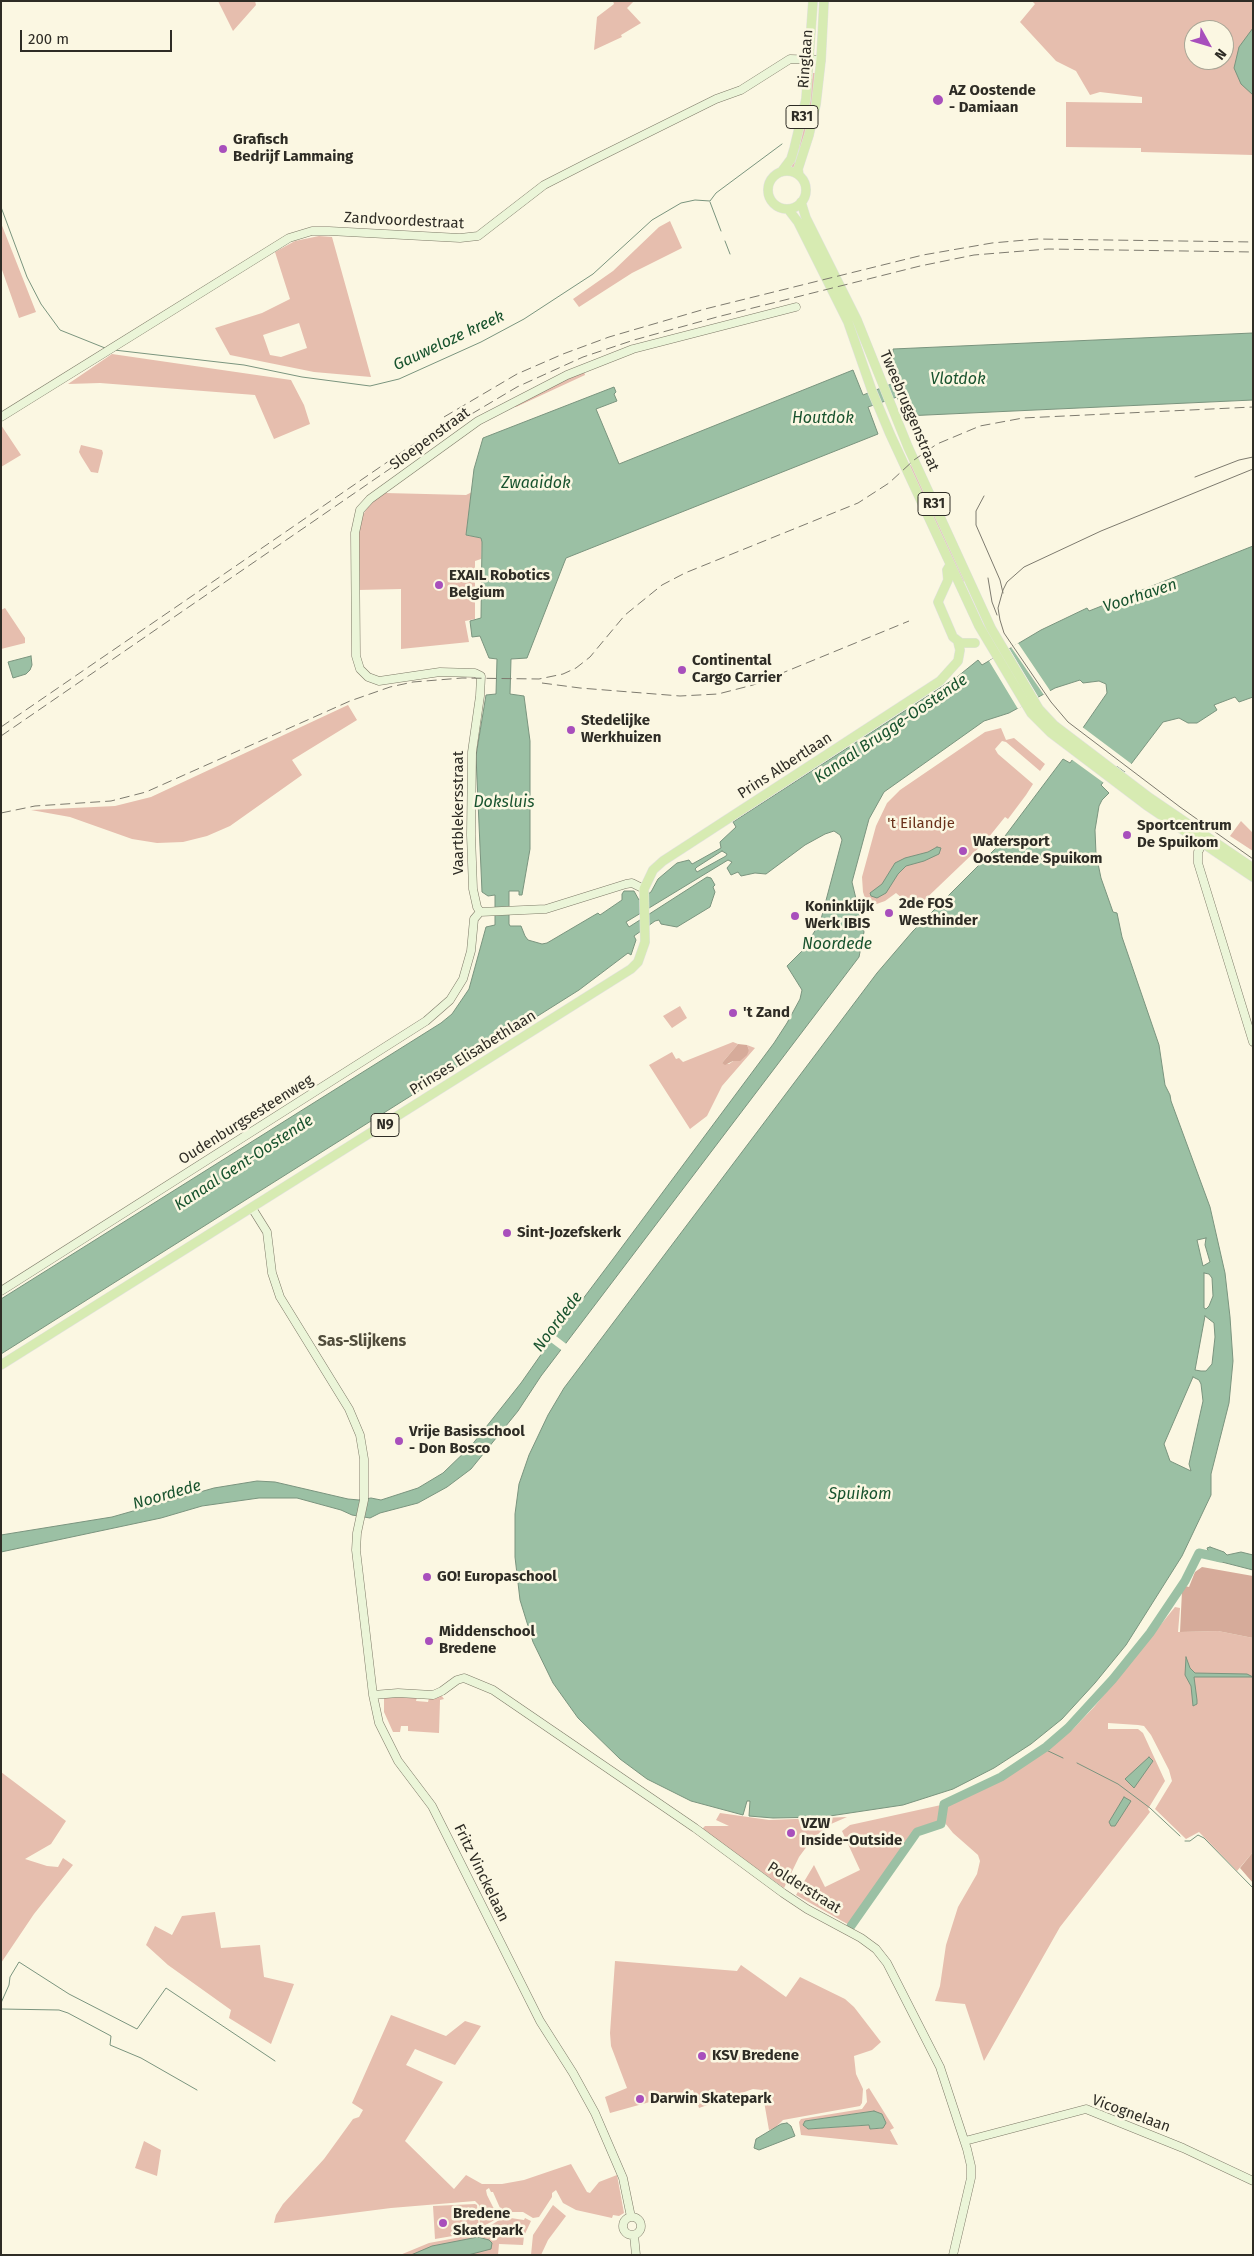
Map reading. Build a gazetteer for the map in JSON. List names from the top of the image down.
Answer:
{
  "streets": {
    "main road": [
      "Ringlaan",
      "R31",
      "Tweebruggenstraat",
      "Prins Albertlaan",
      "Prinses Elisabethlaan",
      "N9"
    ],
    "street": [
      "Zandvoordestraat",
      "Sloepenstraat",
      "Vaartblekersstraat",
      "Oudenburgsesteenweg",
      "Fritz Vinckelaan",
      "Polderstraat",
      "Vicognelaan"
    ]
  },
  "crossings": [
    ["Ringlaan", "R31"],
    ["Ringlaan", "Zandvoordestraat"],
    ["Ringlaan", "Tweebruggenstraat"],
    ["R31", "Tweebruggenstraat"],
    ["Tweebruggenstraat", "Prins Albertlaan"],
    ["Sloepenstraat", "Vaartblekersstraat"],
    ["Prins Albertlaan", "Prinses Elisabethlaan"],
    ["Vaartblekersstraat", "Oudenburgsesteenweg"],
    ["Prinses Elisabethlaan", "Fritz Vinckelaan"],
    ["Fritz Vinckelaan", "Polderstraat"],
    ["Polderstraat", "Vicognelaan"]
  ],
  "districts": ["Sas-Slijkens"],
  "water": [
    "Gauweloze kreek",
    "Vlotdok",
    "Houtdok",
    "Zwaaidok",
    "Voorhaven",
    "Kanaal Brugge-Oostende",
    "Doksluis",
    "Noordede",
    "Kanaal Gent-Oostende",
    "Spuikom"
  ],
  "parks": ["'t Eilandje"],
  "places": [
    "AZ Oostende - Damiaan",
    "Grafisch Bedrijf Lammaing",
    "EXAIL Robotics Belgium",
    "Continental Cargo Carrier",
    "Stedelijke Werkhuizen",
    "Sportcentrum De Spuikom",
    "Watersport Oostende Spuikom",
    "2de FOS Westhinder",
    "Koninklijk Werk IBIS",
    "'t Zand",
    "Sint-Jozefskerk",
    "Vrije Basisschool - Don Bosco",
    "GO! Europaschool",
    "Middenschool Bredene",
    "VZW Inside-Outside",
    "KSV Bredene",
    "Darwin Skatepark",
    "Bredene Skatepark"
  ],
  "scale_bar": "200 m",
  "north": "bottom right"
}
